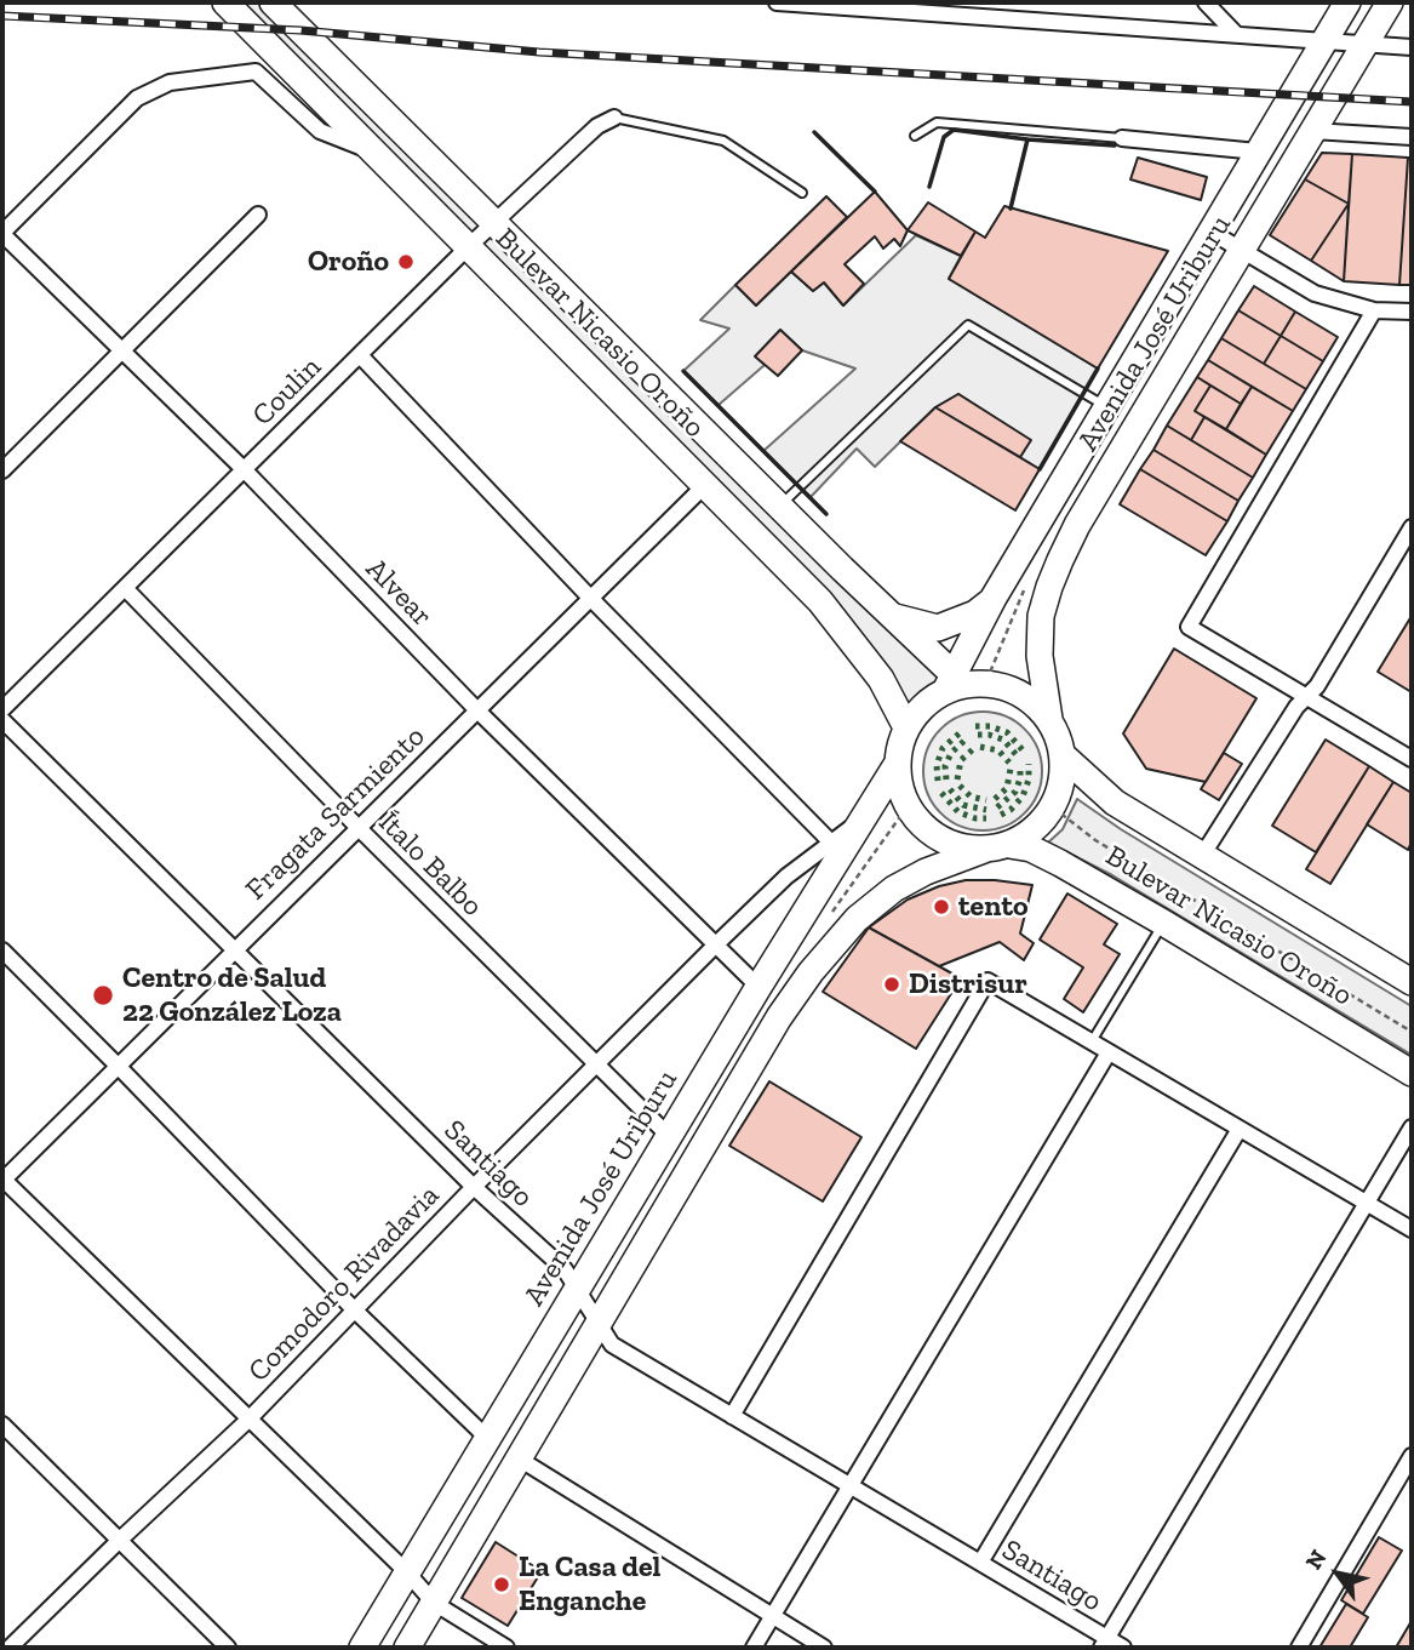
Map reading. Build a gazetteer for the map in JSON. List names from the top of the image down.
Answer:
{
  "streets": {
    "main road": ["Bulevar Nicasio Oroño", "Avenida José Uriburu"],
    "street": [
      "Coulin",
      "Alvear",
      "Fragata Sarmiento",
      "Ítalo Balbo",
      "Santiago",
      "Comodoro Rivadavia"
    ]
  },
  "crossings": [
    ["Bulevar Nicasio Oroño", "Avenida José Uriburu"],
    ["Bulevar Nicasio Oroño", "Coulin"],
    ["Bulevar Nicasio Oroño", "Fragata Sarmiento"],
    ["Avenida José Uriburu", "Alvear"],
    ["Avenida José Uriburu", "Ítalo Balbo"],
    ["Avenida José Uriburu", "Santiago"],
    ["Avenida José Uriburu", "Comodoro Rivadavia"],
    ["Coulin", "Alvear"],
    ["Coulin", "Ítalo Balbo"],
    ["Alvear", "Fragata Sarmiento"],
    ["Alvear", "Comodoro Rivadavia"],
    ["Fragata Sarmiento", "Ítalo Balbo"],
    ["Fragata Sarmiento", "Santiago"],
    ["Ítalo Balbo", "Comodoro Rivadavia"],
    ["Santiago", "Comodoro Rivadavia"]
  ],
  "places": [
    "Oroño",
    "tento",
    "Distrisur",
    "Centro de Salud 22 González Loza",
    "La Casa del Enganche"
  ],
  "north": "top left"
}
